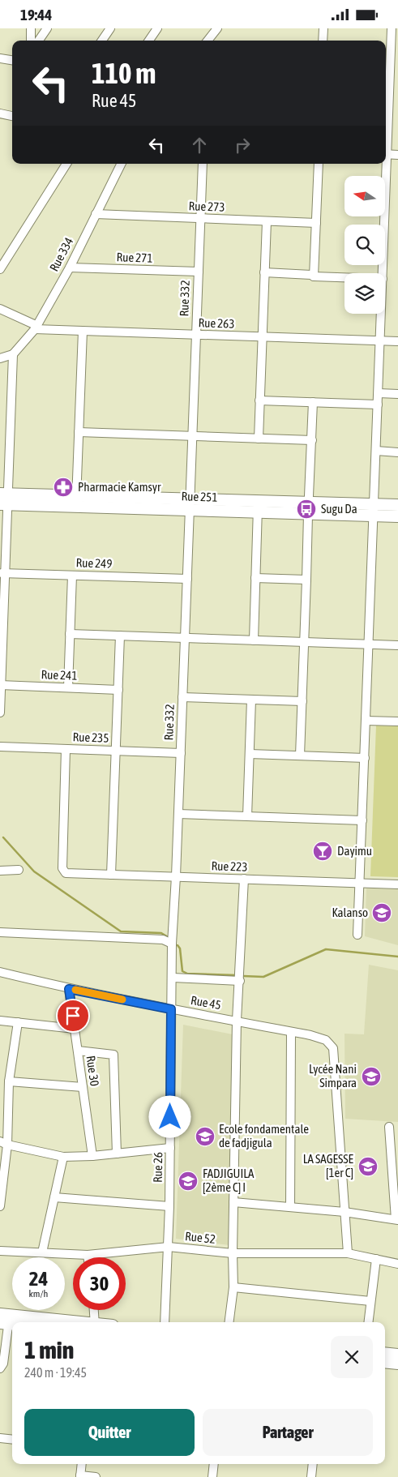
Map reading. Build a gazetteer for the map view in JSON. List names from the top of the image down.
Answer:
{
  "streets": {
    "main road": ["Rue 251"],
    "street": [
      "Rue 273",
      "Rue 334",
      "Rue 271",
      "Rue 332",
      "Rue 263",
      "Rue 249",
      "Rue 241",
      "Rue 235",
      "Rue 223",
      "Rue 45",
      "Rue 30",
      "Rue 26",
      "Rue 52"
    ]
  },
  "crossings": [
    ["Rue 273", "Rue 334"],
    ["Rue 273", "Rue 332"],
    ["Rue 334", "Rue 271"],
    ["Rue 334", "Rue 263"],
    ["Rue 271", "Rue 332"],
    ["Rue 332", "Rue 263"],
    ["Rue 332", "Rue 251"],
    ["Rue 332", "Rue 249"],
    ["Rue 332", "Rue 235"],
    ["Rue 332", "Rue 223"],
    ["Rue 332", "Rue 45"],
    ["Rue 332", "Rue 26"],
    ["Rue 235", "Rue 223"],
    ["Rue 45", "Rue 30"],
    ["Rue 45", "Rue 26"],
    ["Rue 26", "Rue 52"]
  ],
  "places": {
    "pharmacy": ["Pharmacie Kamsyr"],
    "bus stop": ["Sugu Da"],
    "bar": ["Dayimu"],
    "school or university": [
      "Kalanso",
      "Lycée Nani Simpara",
      "Ecole fondamentale de fadjigula",
      "LA SAGESSE [1er C]",
      "FADJIGUILA [2ème C] I"
    ]
  },
  "north": "left",
  "page": {
    "status": "19:44",
    "turn": ["110 m", "Rue 45"],
    "speed": "24 km/h",
    "limit": "30",
    "heading": ["1 min", "240 m · 19:45"],
    "buttons": ["Quitter", "Partager"]
  }
}
